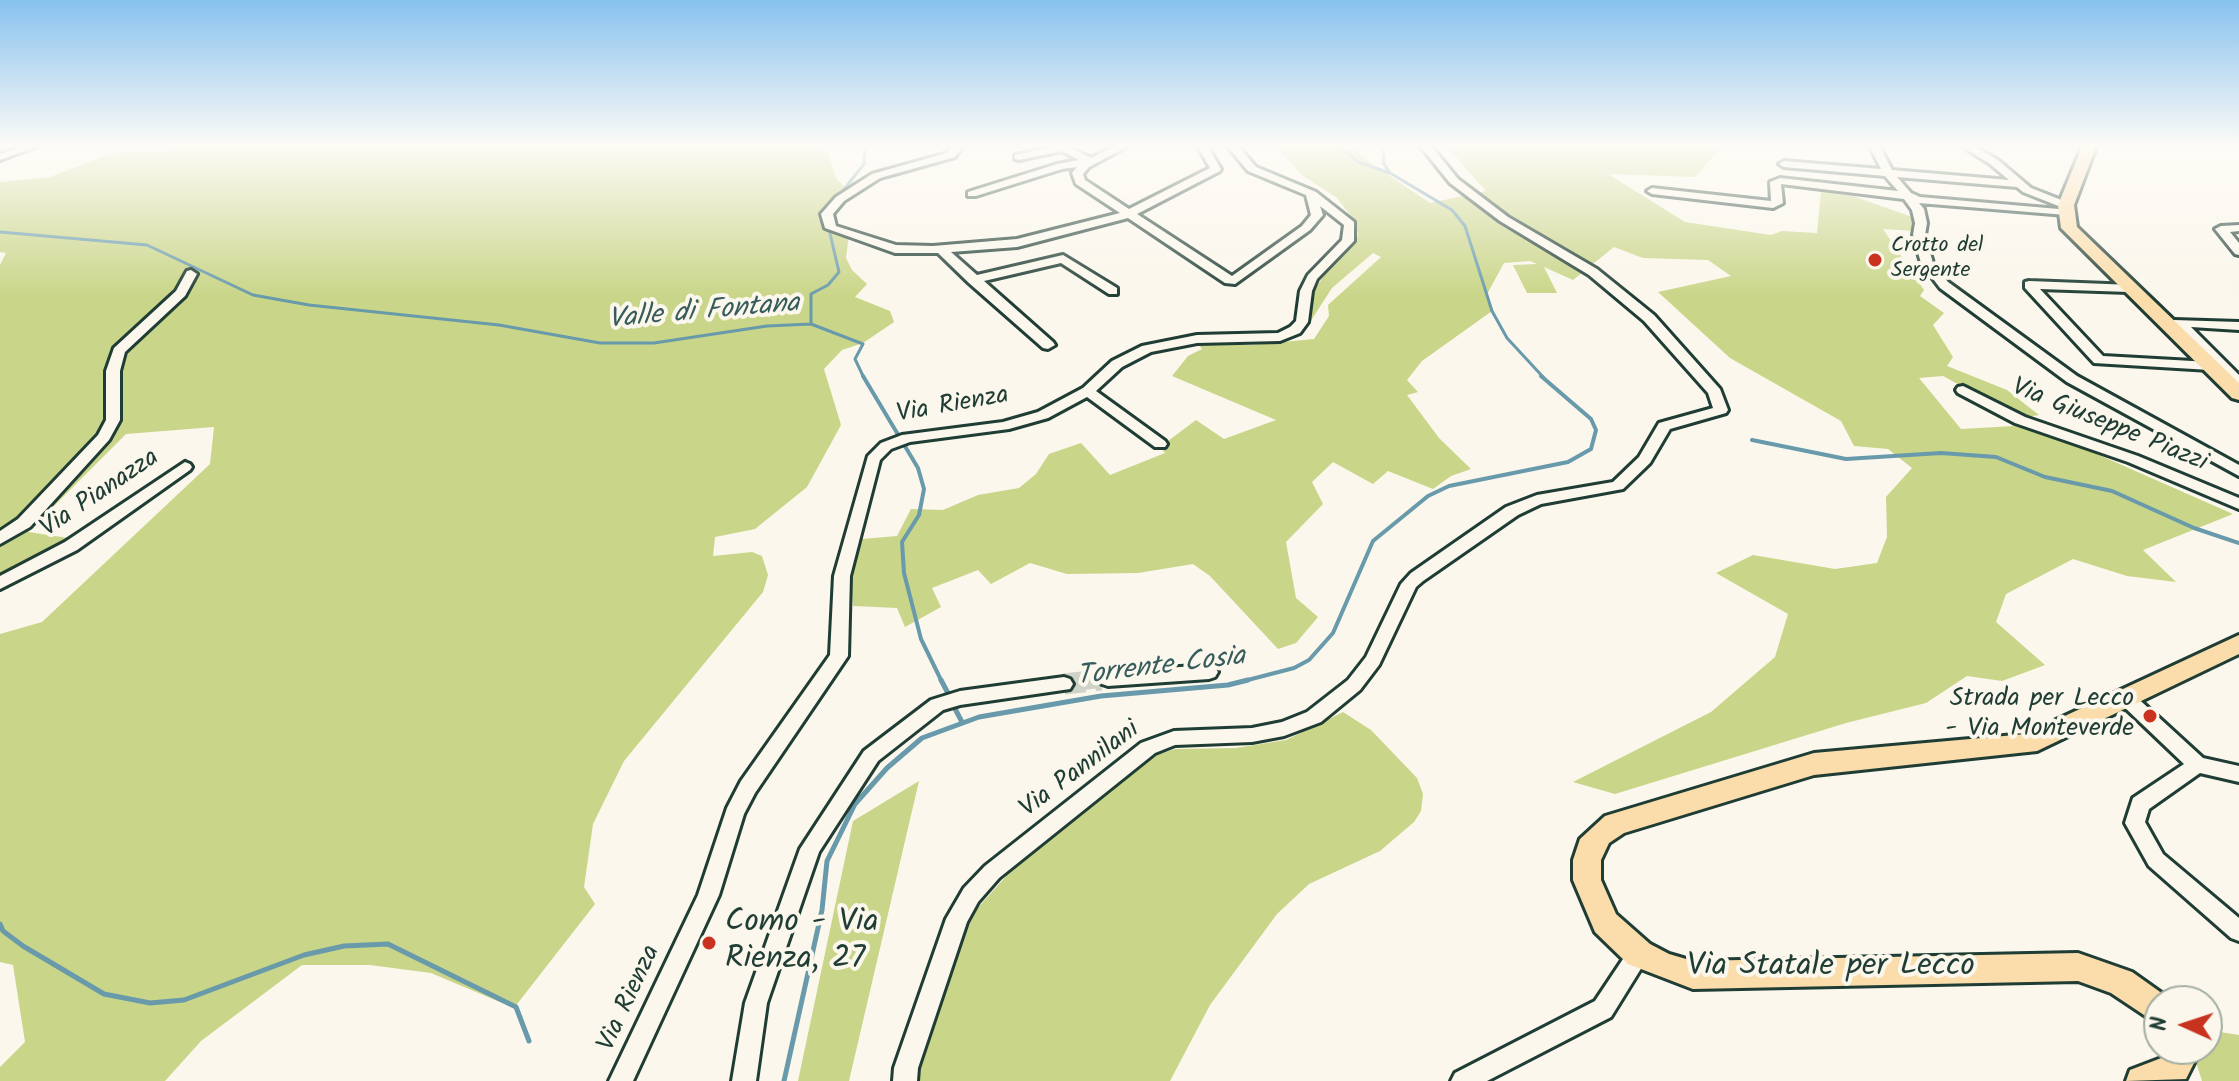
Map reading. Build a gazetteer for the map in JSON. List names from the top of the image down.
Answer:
{
  "streets": {
    "main road": ["Via Statale per Lecco"],
    "street": [
      "Via Rienza",
      "Via Giuseppe Piazzi",
      "Via Pianazza",
      "Via Pannilani"
    ]
  },
  "water": ["Valle di Fontana", "Torrente Cosia"],
  "places": ["Crotto del Sergente", "Strada per Lecco - Via Monteverde", "Como - Via Rienza, 27"],
  "north": "left"
}
